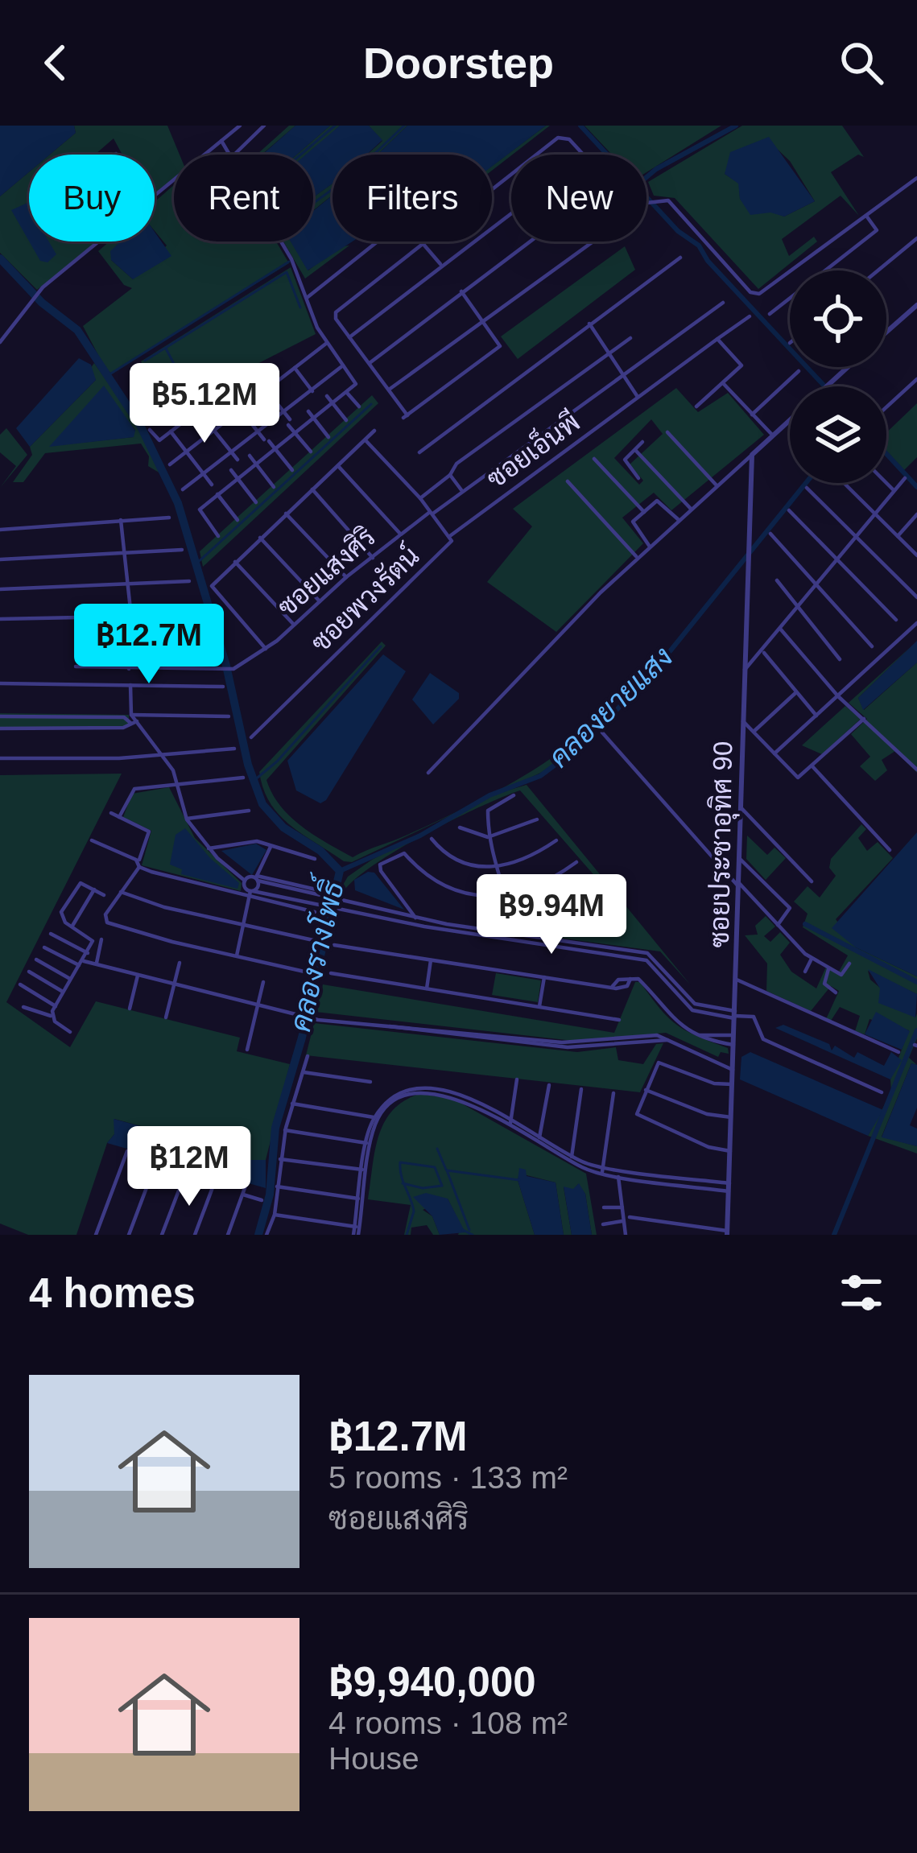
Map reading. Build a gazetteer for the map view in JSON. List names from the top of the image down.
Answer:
{
  "streets": {
    "street": [
      "ซอยเอ็นพี",
      "ซอยแสงศิริ",
      "ซอยพวงรัตน์",
      "ซอยประชาอุทิศ 90"
    ]
  },
  "crossings": [
    ["ซอยเอ็นพี", "ซอยพวงรัตน์"],
    ["ซอยแสงศิริ", "ซอยพวงรัตน์"]
  ],
  "water": ["คลองยายแสง", "คลองรางโพธิ์"],
  "page": {
    "header": "Doorstep",
    "chip": [
      "Buy",
      "Rent",
      "Filters",
      "New"
    ],
    "price": [
      "฿5.12M",
      "฿12.7M",
      "฿9.94M",
      "฿12M"
    ],
    "heading": "4 homes",
    "list": [
      {
        "name": "฿12.7M",
        "note": "5 rooms · 133 m² · ซอยแสงศิริ"
      },
      {
        "name": "฿9,940,000",
        "note": "4 rooms · 108 m² · House"
      }
    ]
  }
}
